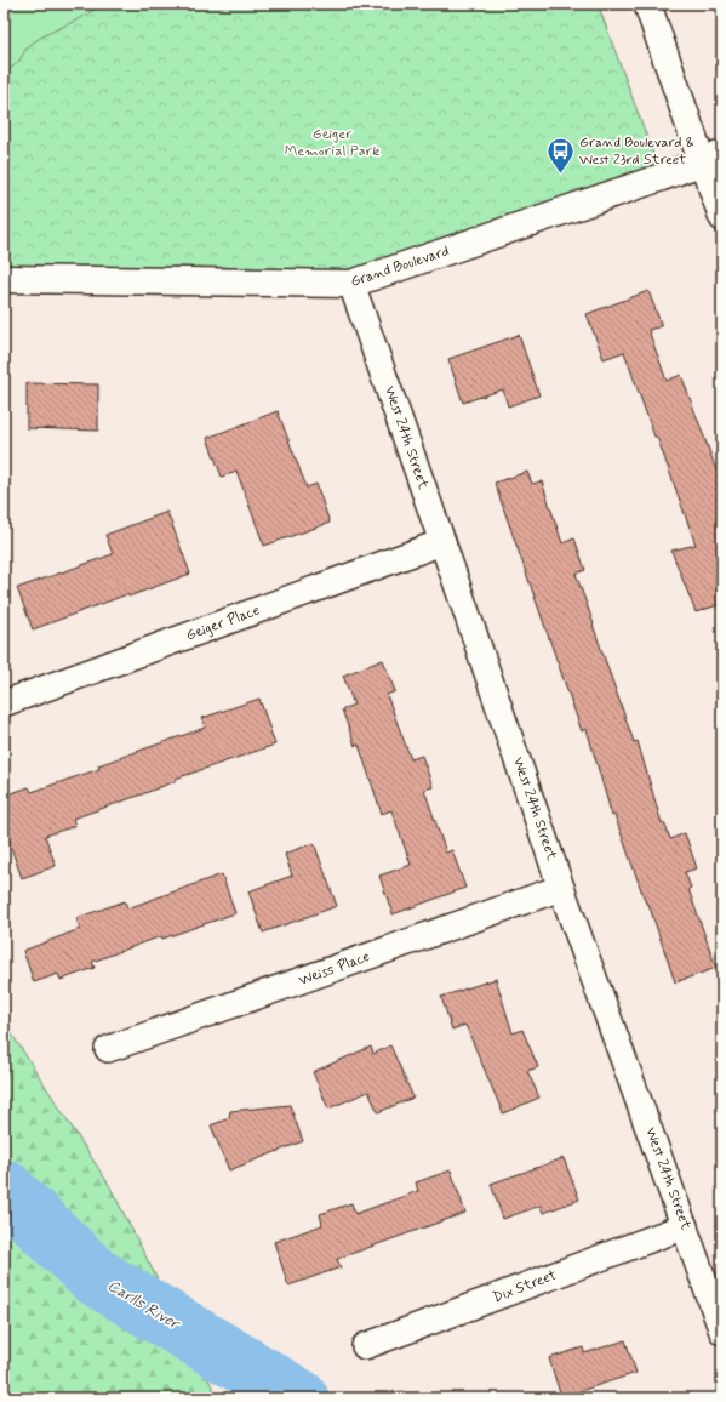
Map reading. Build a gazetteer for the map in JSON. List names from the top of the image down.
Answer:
{
  "streets": {
    "street": [
      "Grand Boulevard",
      "West 24th Street",
      "Geiger Place",
      "Weiss Place",
      "Dix Street"
    ]
  },
  "crossings": [
    ["Grand Boulevard", "West 24th Street"],
    ["West 24th Street", "Geiger Place"],
    ["West 24th Street", "Weiss Place"],
    ["West 24th Street", "Dix Street"]
  ],
  "water": ["Carlls River"],
  "parks": ["Geiger Memorial Park"],
  "places": {
    "bus stop": ["Grand Boulevard & West 23rd Street"]
  }
}
